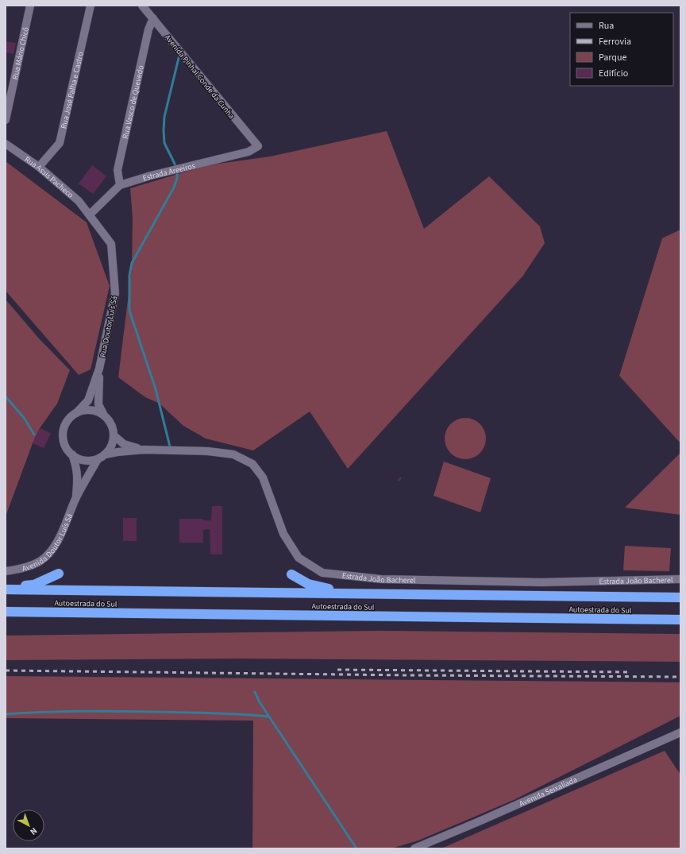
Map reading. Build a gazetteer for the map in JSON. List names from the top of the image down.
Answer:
{
  "streets": {
    "highway": ["Autoestrada do Sul"],
    "street": [
      "Rua Mário Chicô",
      "Avenida Pinhal Conde da Cunha",
      "Rua José Palha e Castro",
      "Rua Vasco de Quevedo",
      "Estrada Areeiros",
      "Rua Assis Pacheco",
      "Rua Doutor Luís Sá",
      "Avenida Doutor Luís Sá",
      "Estrada João Bacherel",
      "Avenida Seixalíada"
    ]
  },
  "crossings": [
    ["Avenida Pinhal Conde da Cunha", "Rua Vasco de Quevedo"],
    ["Avenida Pinhal Conde da Cunha", "Estrada Areeiros"],
    ["Rua José Palha e Castro", "Rua Assis Pacheco"],
    ["Rua Vasco de Quevedo", "Estrada Areeiros"],
    ["Estrada Areeiros", "Rua Assis Pacheco"],
    ["Estrada Areeiros", "Rua Doutor Luís Sá"],
    ["Rua Assis Pacheco", "Rua Doutor Luís Sá"],
    ["Avenida Doutor Luís Sá", "Estrada João Bacherel"]
  ],
  "legend": [
    "Rua",
    "Ferrovia",
    "Parque",
    "Edifício"
  ],
  "north": "bottom right"
}
